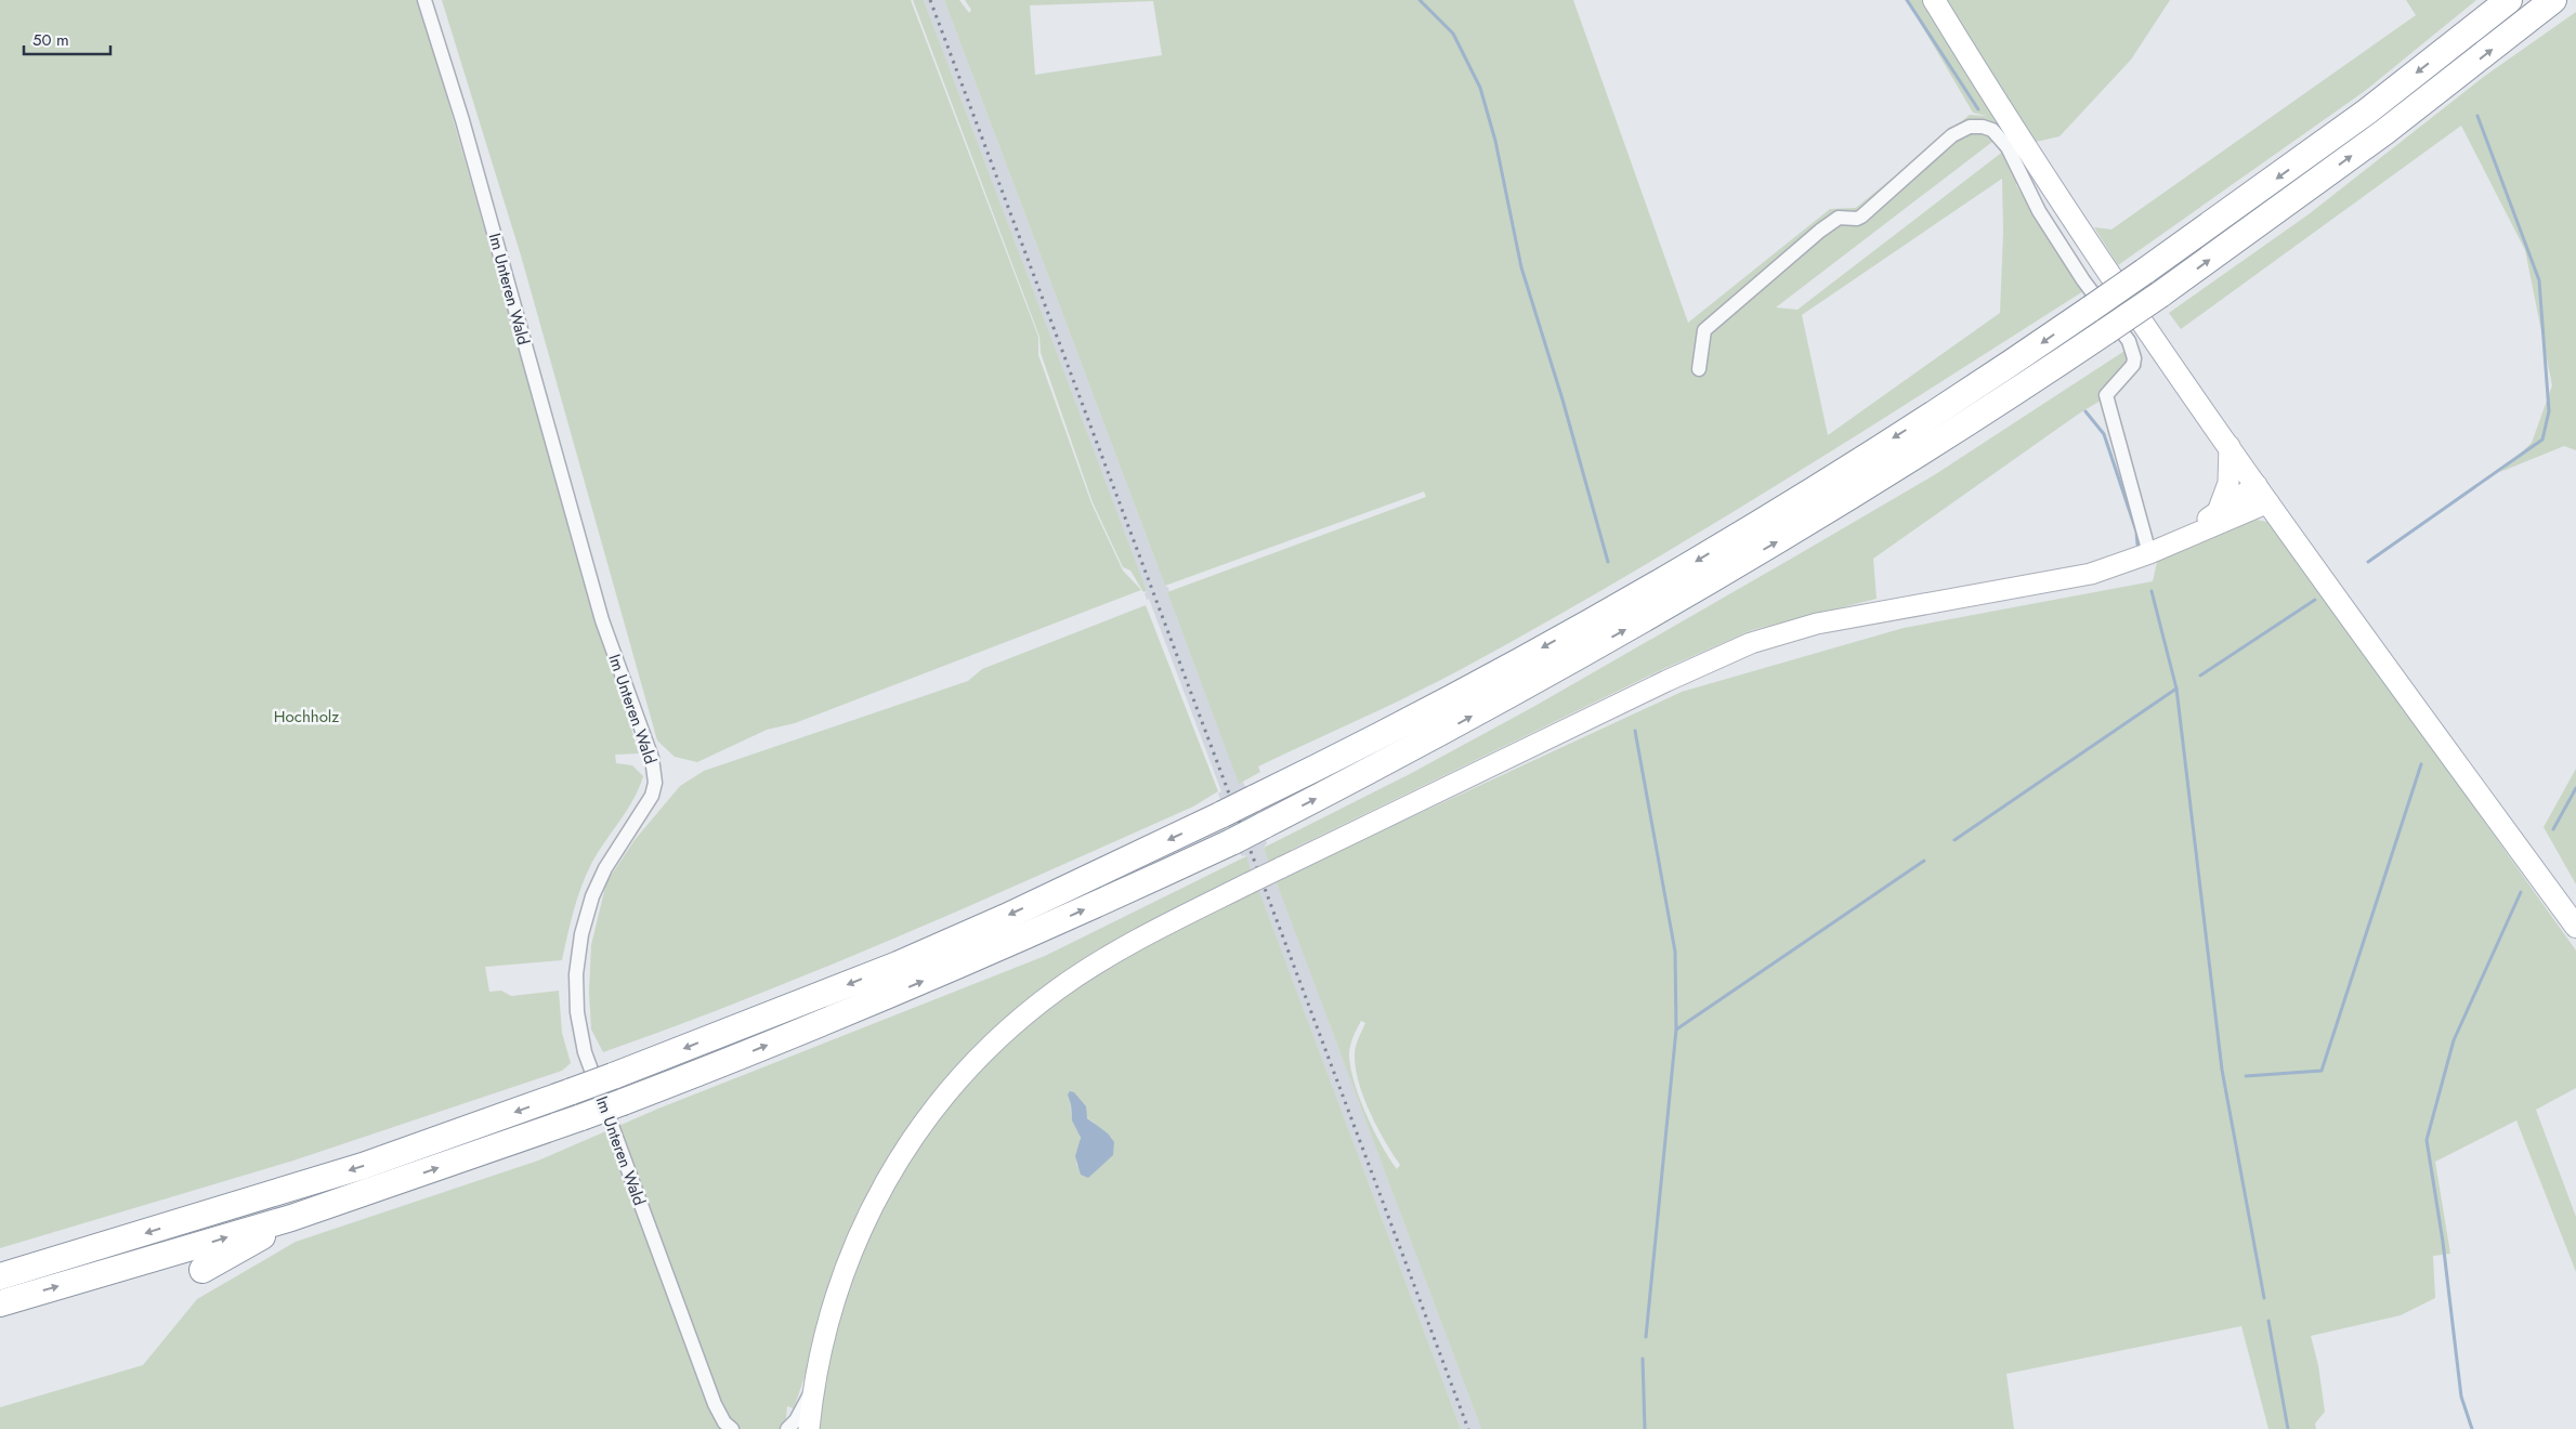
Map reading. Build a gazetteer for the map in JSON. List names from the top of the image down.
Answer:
{
  "streets": {
    "street": ["Im Unteren Wald"]
  },
  "parks": ["Hochholz"],
  "scale_bar": "50 m"
}
